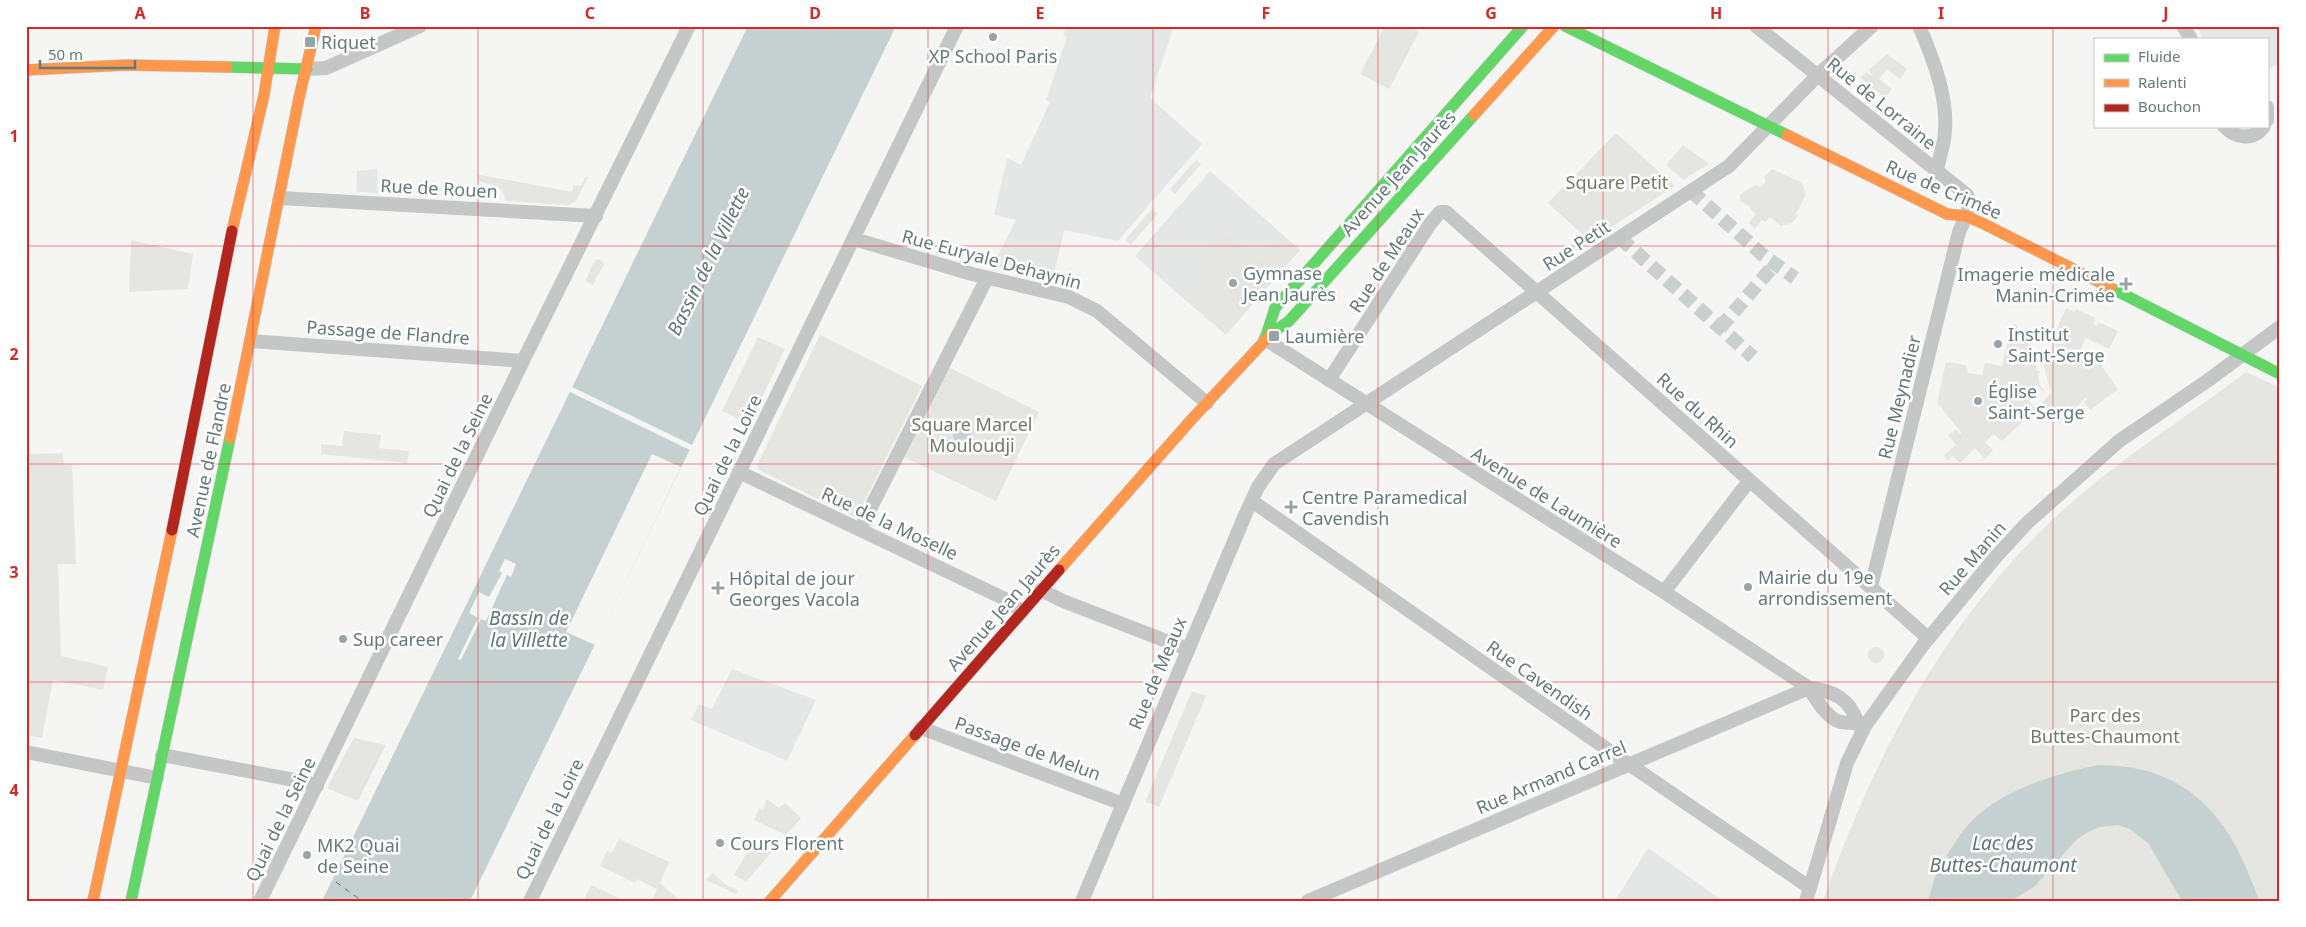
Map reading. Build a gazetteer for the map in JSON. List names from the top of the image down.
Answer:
{
  "streets": {
    "main road": ["Avenue Jean Jaurès", "Rue de Crimée", "Avenue de Flandre"],
    "street": [
      "Rue de Lorraine",
      "Rue de Rouen",
      "Rue Petit",
      "Rue Euryale Dehaynin",
      "Rue de Meaux",
      "Passage de Flandre",
      "Rue Meynadier",
      "Rue du Rhin",
      "Quai de la Seine",
      "Quai de la Loire",
      "Avenue de Laumière",
      "Rue de la Moselle",
      "Rue Manin",
      "Rue Cavendish",
      "Passage de Melun",
      "Rue Armand Carrel"
    ]
  },
  "crossings": [
    ["Rue de Lorraine", "Rue de Crimée"],
    ["Rue de Lorraine", "Rue Petit"],
    ["Rue de Lorraine", "Rue Meynadier"],
    ["Avenue Jean Jaurès", "Rue Euryale Dehaynin"],
    ["Avenue Jean Jaurès", "Avenue de Laumière"],
    ["Avenue Jean Jaurès", "Rue de la Moselle"],
    ["Avenue Jean Jaurès", "Passage de Melun"],
    ["Rue de Rouen", "Quai de la Seine"],
    ["Rue de Rouen", "Avenue de Flandre"],
    ["Rue de Crimée", "Rue Petit"],
    ["Rue de Crimée", "Rue Meynadier"],
    ["Rue de Crimée", "Rue Manin"],
    ["Rue Petit", "Rue de Meaux"],
    ["Rue Petit", "Rue du Rhin"],
    ["Rue Petit", "Avenue de Laumière"],
    ["Rue Euryale Dehaynin", "Quai de la Loire"],
    ["Rue de Meaux", "Rue du Rhin"],
    ["Rue de Meaux", "Avenue de Laumière"],
    ["Rue de Meaux", "Rue Cavendish"],
    ["Rue de Meaux", "Passage de Melun"],
    ["Passage de Flandre", "Quai de la Seine"],
    ["Passage de Flandre", "Avenue de Flandre"],
    ["Rue Meynadier", "Rue du Rhin"],
    ["Rue du Rhin", "Rue Manin"],
    ["Quai de la Loire", "Rue de la Moselle"],
    ["Avenue de Laumière", "Rue Manin"],
    ["Avenue de Laumière", "Rue Armand Carrel"],
    ["Rue Manin", "Rue Cavendish"],
    ["Rue Cavendish", "Rue Armand Carrel"]
  ],
  "water": ["Bassin de la Villette", "Lac des Buttes-Chaumont"],
  "parks": ["Square Petit", "Square Marcel Mouloudji", "Parc des Buttes-Chaumont"],
  "places": {
    "other": [
      "XP School Paris",
      "Gymnase Jean Jaurès",
      "Institut Saint-Serge",
      "Église Saint-Serge",
      "Mairie du 19e arrondissement",
      "Sup career",
      "Cours Florent",
      "MK2 Quai de Seine"
    ],
    "transit": ["Riquet", "Laumière"],
    "health": ["Imagerie médicale Manin-Crimée", "Centre Paramedical Cavendish", "Hôpital de jour Georges Vacola"]
  },
  "legend": ["Fluide", "Ralenti", "Bouchon"],
  "scale_bar": "50 m",
  "grid": {
    "columns": [
      "A",
      "B",
      "C",
      "D",
      "E",
      "F",
      "G",
      "H",
      "I",
      "J"
    ],
    "rows": [
      "1",
      "2",
      "3",
      "4"
    ]
  }
}
